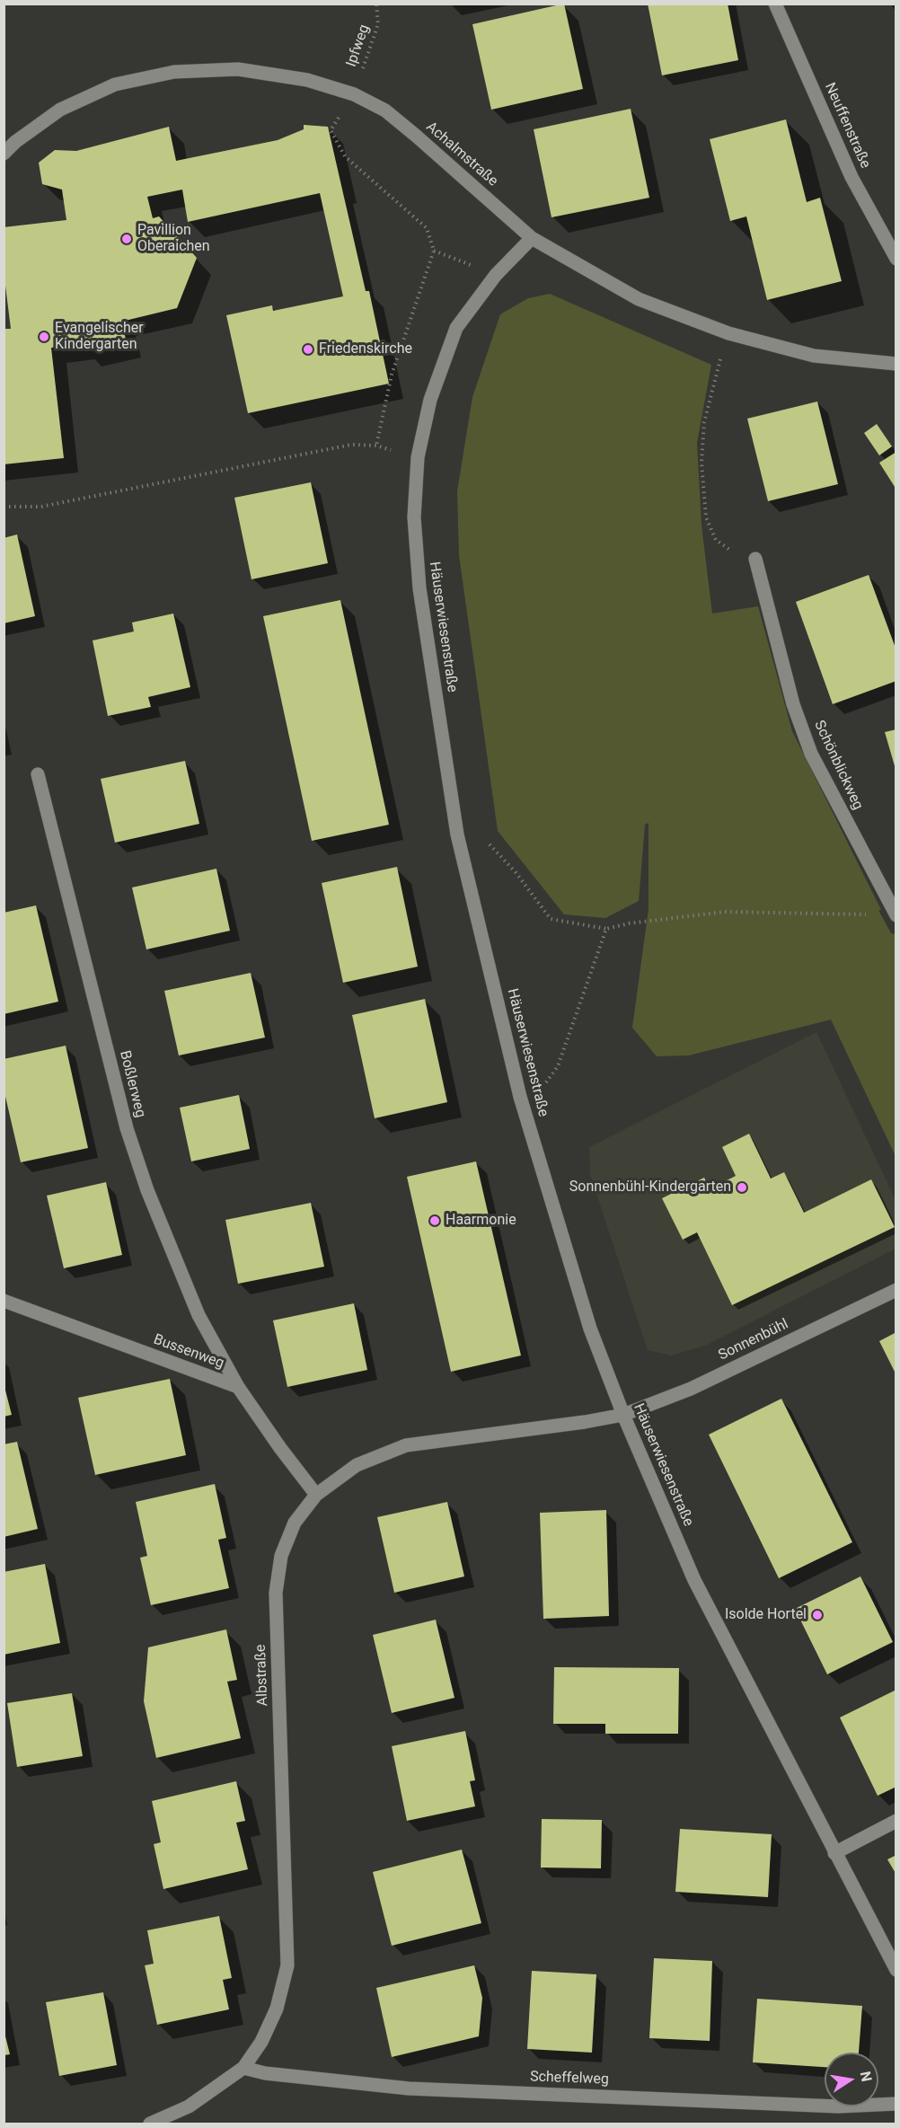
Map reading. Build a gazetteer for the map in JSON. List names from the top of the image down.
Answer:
{
  "streets": {
    "street": [
      "Neuffenstraße",
      "Achalmstraße",
      "Häuserwiesenstraße",
      "Schönblickweg",
      "Boßlerweg",
      "Sonnenbühl",
      "Bussenweg",
      "Albstraße",
      "Scheffelweg"
    ],
    "path": ["Ipfweg"]
  },
  "crossings": [
    ["Ipfweg", "Achalmstraße"],
    ["Achalmstraße", "Häuserwiesenstraße"],
    ["Häuserwiesenstraße", "Sonnenbühl"],
    ["Häuserwiesenstraße", "Albstraße"],
    ["Boßlerweg", "Bussenweg"],
    ["Sonnenbühl", "Albstraße"],
    ["Albstraße", "Scheffelweg"]
  ],
  "places": [
    "Pavillion Oberaichen",
    "Evangelischer Kindergarten",
    "Friedenskirche",
    "Sonnenbühl-Kindergarten",
    "Haarmonie",
    "Isolde Hortel"
  ],
  "north": "right"
}
